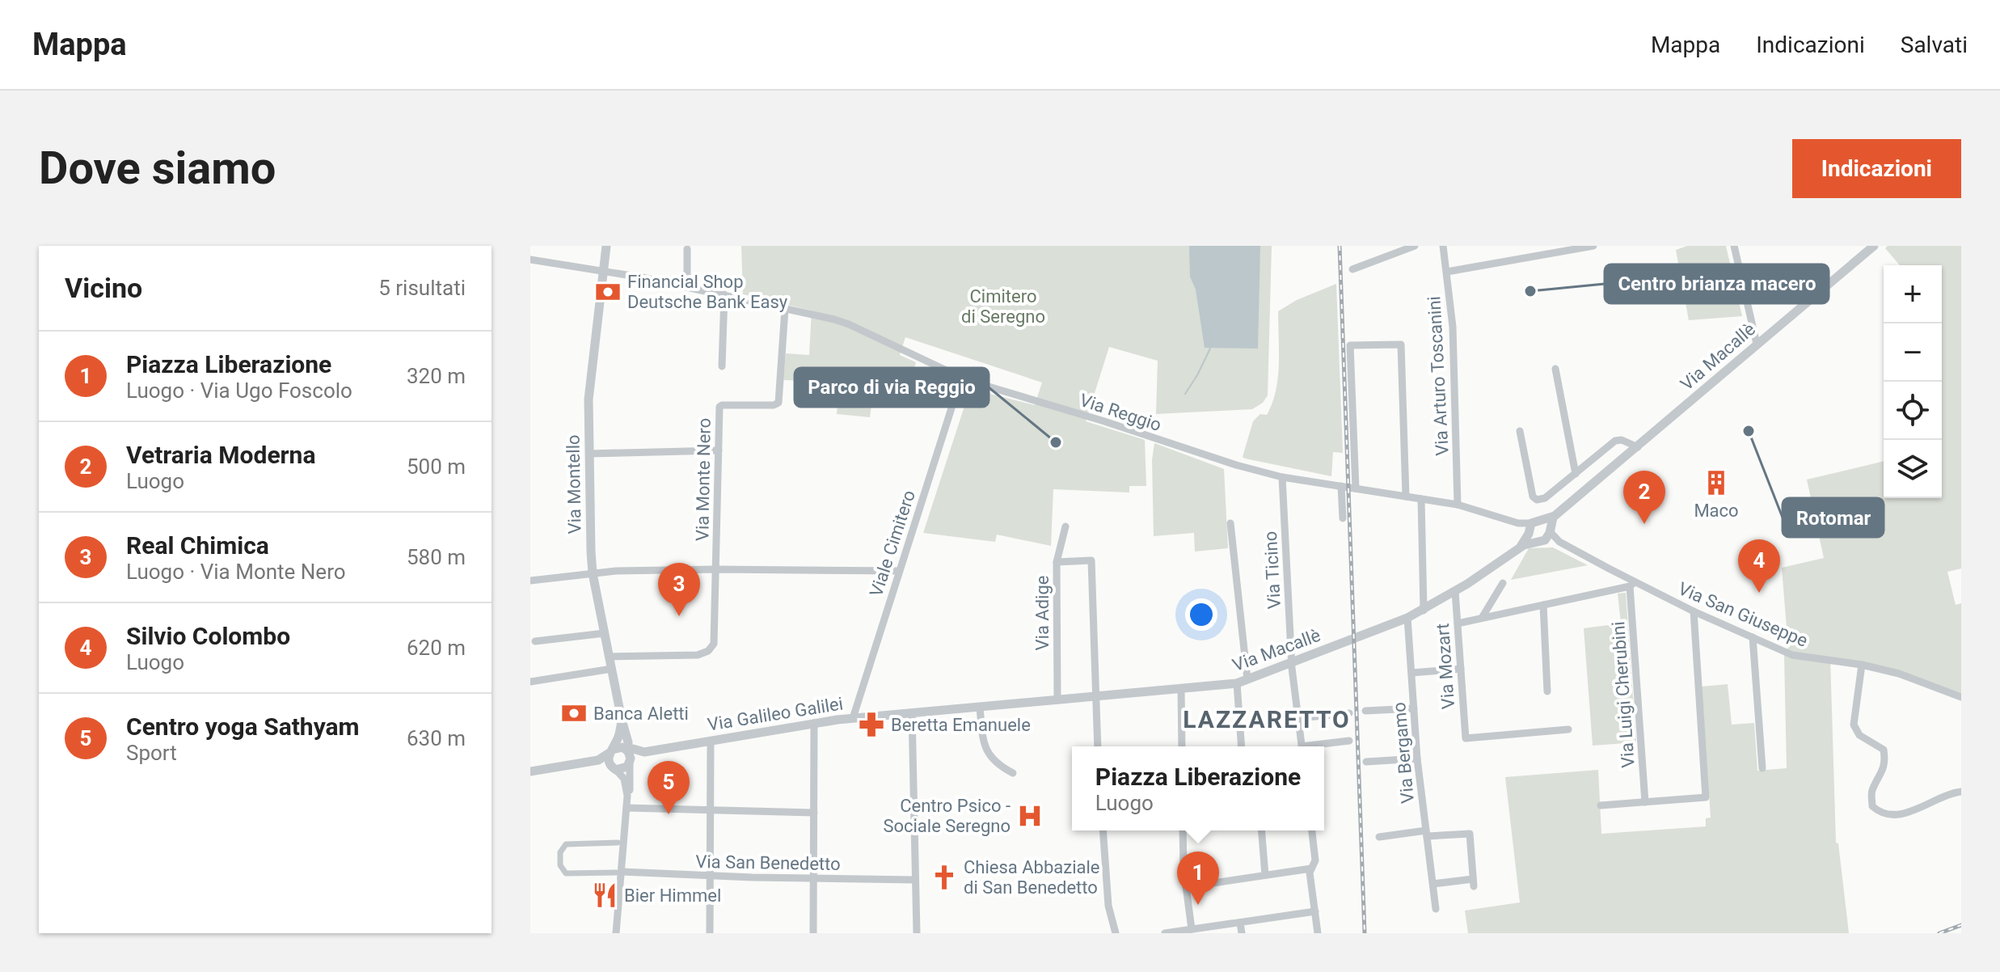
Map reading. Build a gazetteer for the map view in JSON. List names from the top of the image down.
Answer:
{
  "streets": {
    "street": [
      "Via Macallè",
      "Via Arturo Toscanini",
      "Via Reggio",
      "Via Monte Nero",
      "Via Montello",
      "Viale Cimitero",
      "Via Ticino",
      "Via Adige",
      "Via San Giuseppe",
      "Via Mozart",
      "Via Luigi Cherubini",
      "Via Galileo Galilei",
      "Via Bergamo",
      "Via San Benedetto"
    ]
  },
  "crossings": [
    ["Via Macallè", "Via Reggio"],
    ["Via Macallè", "Via Ticino"],
    ["Via Macallè", "Via Adige"],
    ["Via Macallè", "Via San Giuseppe"],
    ["Via Macallè", "Via Mozart"],
    ["Via Macallè", "Via Galileo Galilei"],
    ["Via Macallè", "Via Bergamo"],
    ["Via Arturo Toscanini", "Via Reggio"],
    ["Via Reggio", "Via Monte Nero"],
    ["Via Reggio", "Via Montello"],
    ["Via Reggio", "Viale Cimitero"],
    ["Via Reggio", "Via Ticino"],
    ["Via Reggio", "Via San Giuseppe"],
    ["Via Monte Nero", "Via Montello"],
    ["Via Montello", "Via Galileo Galilei"],
    ["Viale Cimitero", "Via Galileo Galilei"],
    ["Via San Giuseppe", "Via Luigi Cherubini"]
  ],
  "districts": ["LAZZARETTO"],
  "parks": ["Cimitero di Seregno"],
  "places": {
    "other": ["Centro brianza macero", "Rotomar", "Parco di via Reggio"],
    "bank": ["Financial Shop Deutsche Bank Easy", "Banca Aletti"],
    "building": ["Maco"],
    "pharmacy": ["Beretta Emanuele"],
    "hospital": ["Centro Psico - Sociale Seregno"],
    "church": ["Chiesa Abbaziale di San Benedetto"],
    "restaurant": ["Bier Himmel"]
  },
  "page": {
    "header": "Mappa",
    "nav": ["Mappa", "Indicazioni", "Salvati"],
    "buttons": "Indicazioni",
    "title": "Dove siamo",
    "heading": ["Vicino", "5 risultati"],
    "map_buttons": ["+", "−"],
    "list": [
      {
        "mark": "1",
        "name": "Piazza Liberazione",
        "note": "Luogo · Via Ugo Foscolo",
        "value": "320 m"
      },
      {
        "mark": "2",
        "name": "Vetraria Moderna",
        "note": "Luogo",
        "value": "500 m"
      },
      {
        "mark": "3",
        "name": "Real Chimica",
        "note": "Luogo · Via Monte Nero",
        "value": "580 m"
      },
      {
        "mark": "4",
        "name": "Silvio Colombo",
        "note": "Luogo",
        "value": "620 m"
      },
      {
        "mark": "5",
        "name": "Centro yoga Sathyam",
        "note": "Sport",
        "value": "630 m"
      }
    ],
    "pins": [
      "2",
      "4",
      "3",
      "5",
      "1"
    ],
    "popup": ["Piazza Liberazione", "Luogo"]
  }
}
